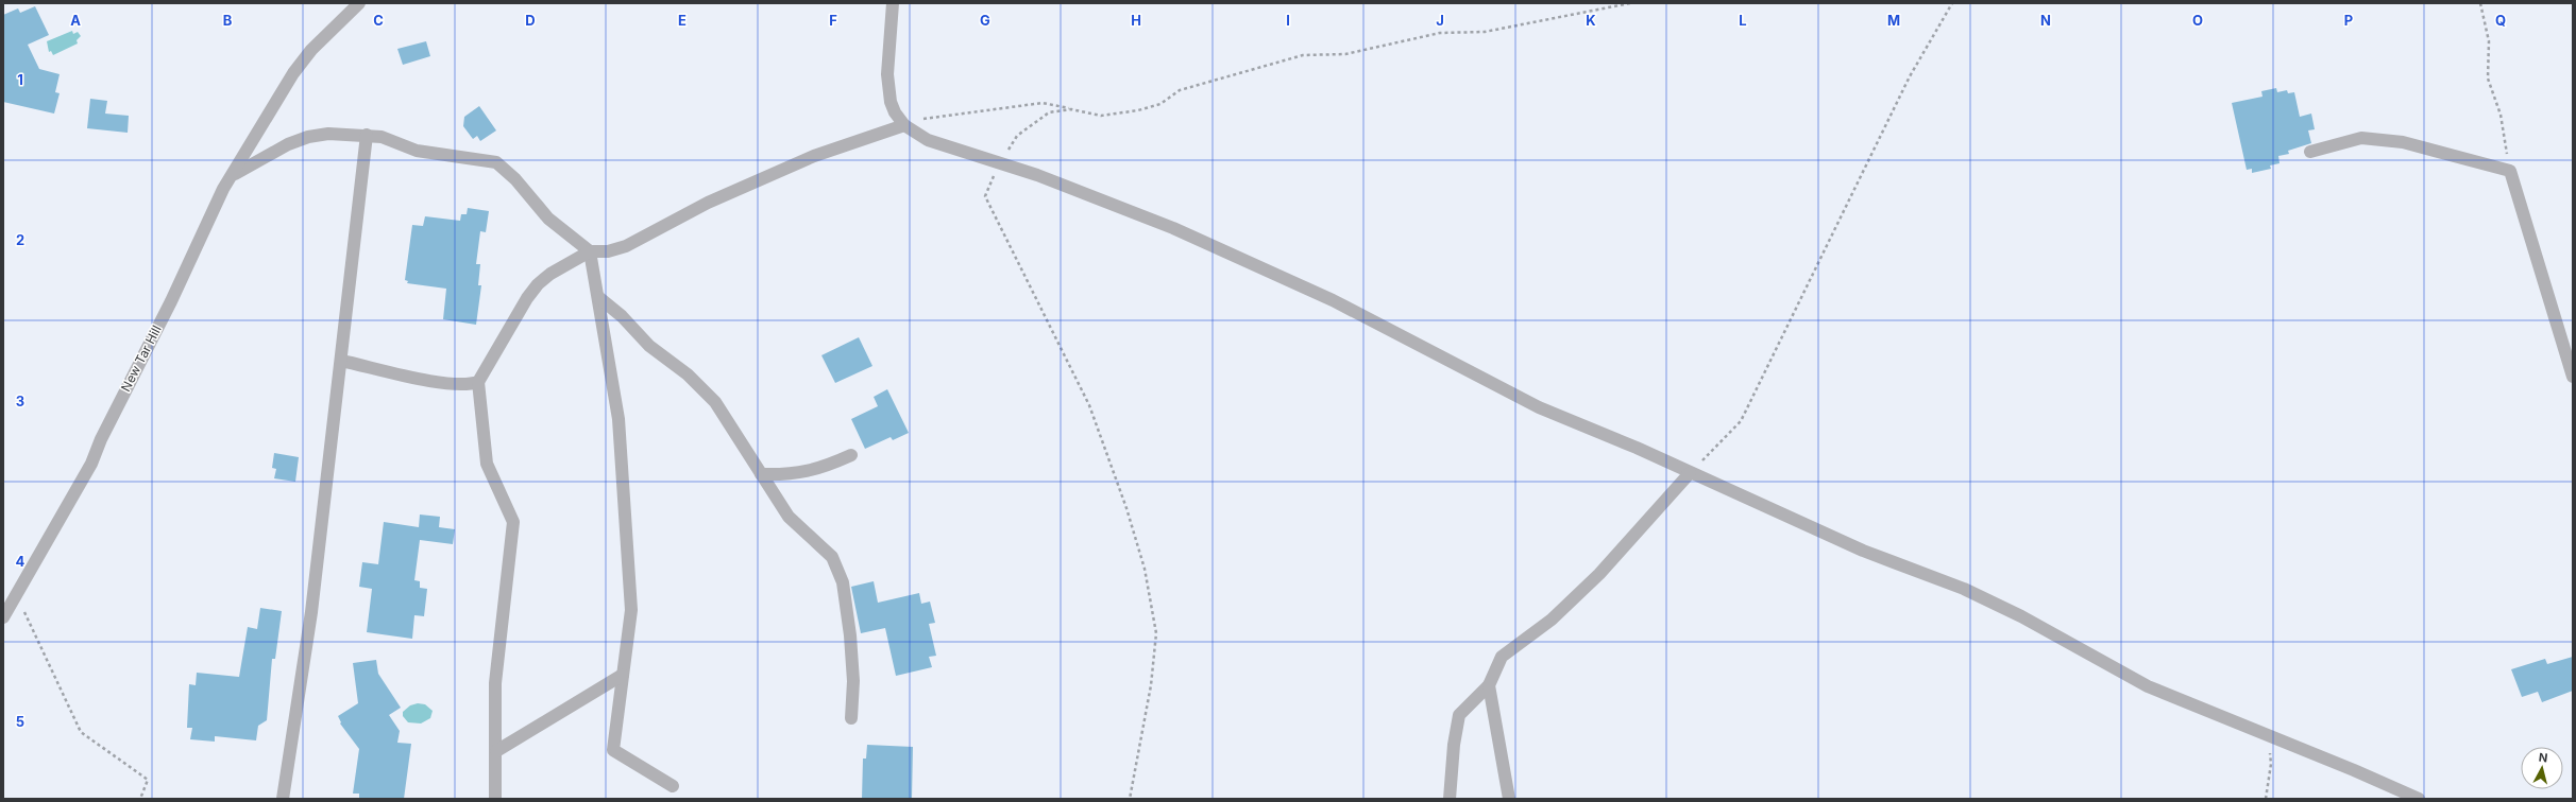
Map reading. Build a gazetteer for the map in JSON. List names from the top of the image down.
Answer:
{
  "streets": {
    "street": ["New Tar Hill"]
  },
  "north": "top",
  "grid": {
    "columns": [
      "A",
      "B",
      "C",
      "D",
      "E",
      "F",
      "G",
      "H",
      "I",
      "J",
      "K",
      "L",
      "M",
      "N",
      "O",
      "P",
      "Q"
    ],
    "rows": [
      "1",
      "2",
      "3",
      "4",
      "5"
    ]
  }
}
